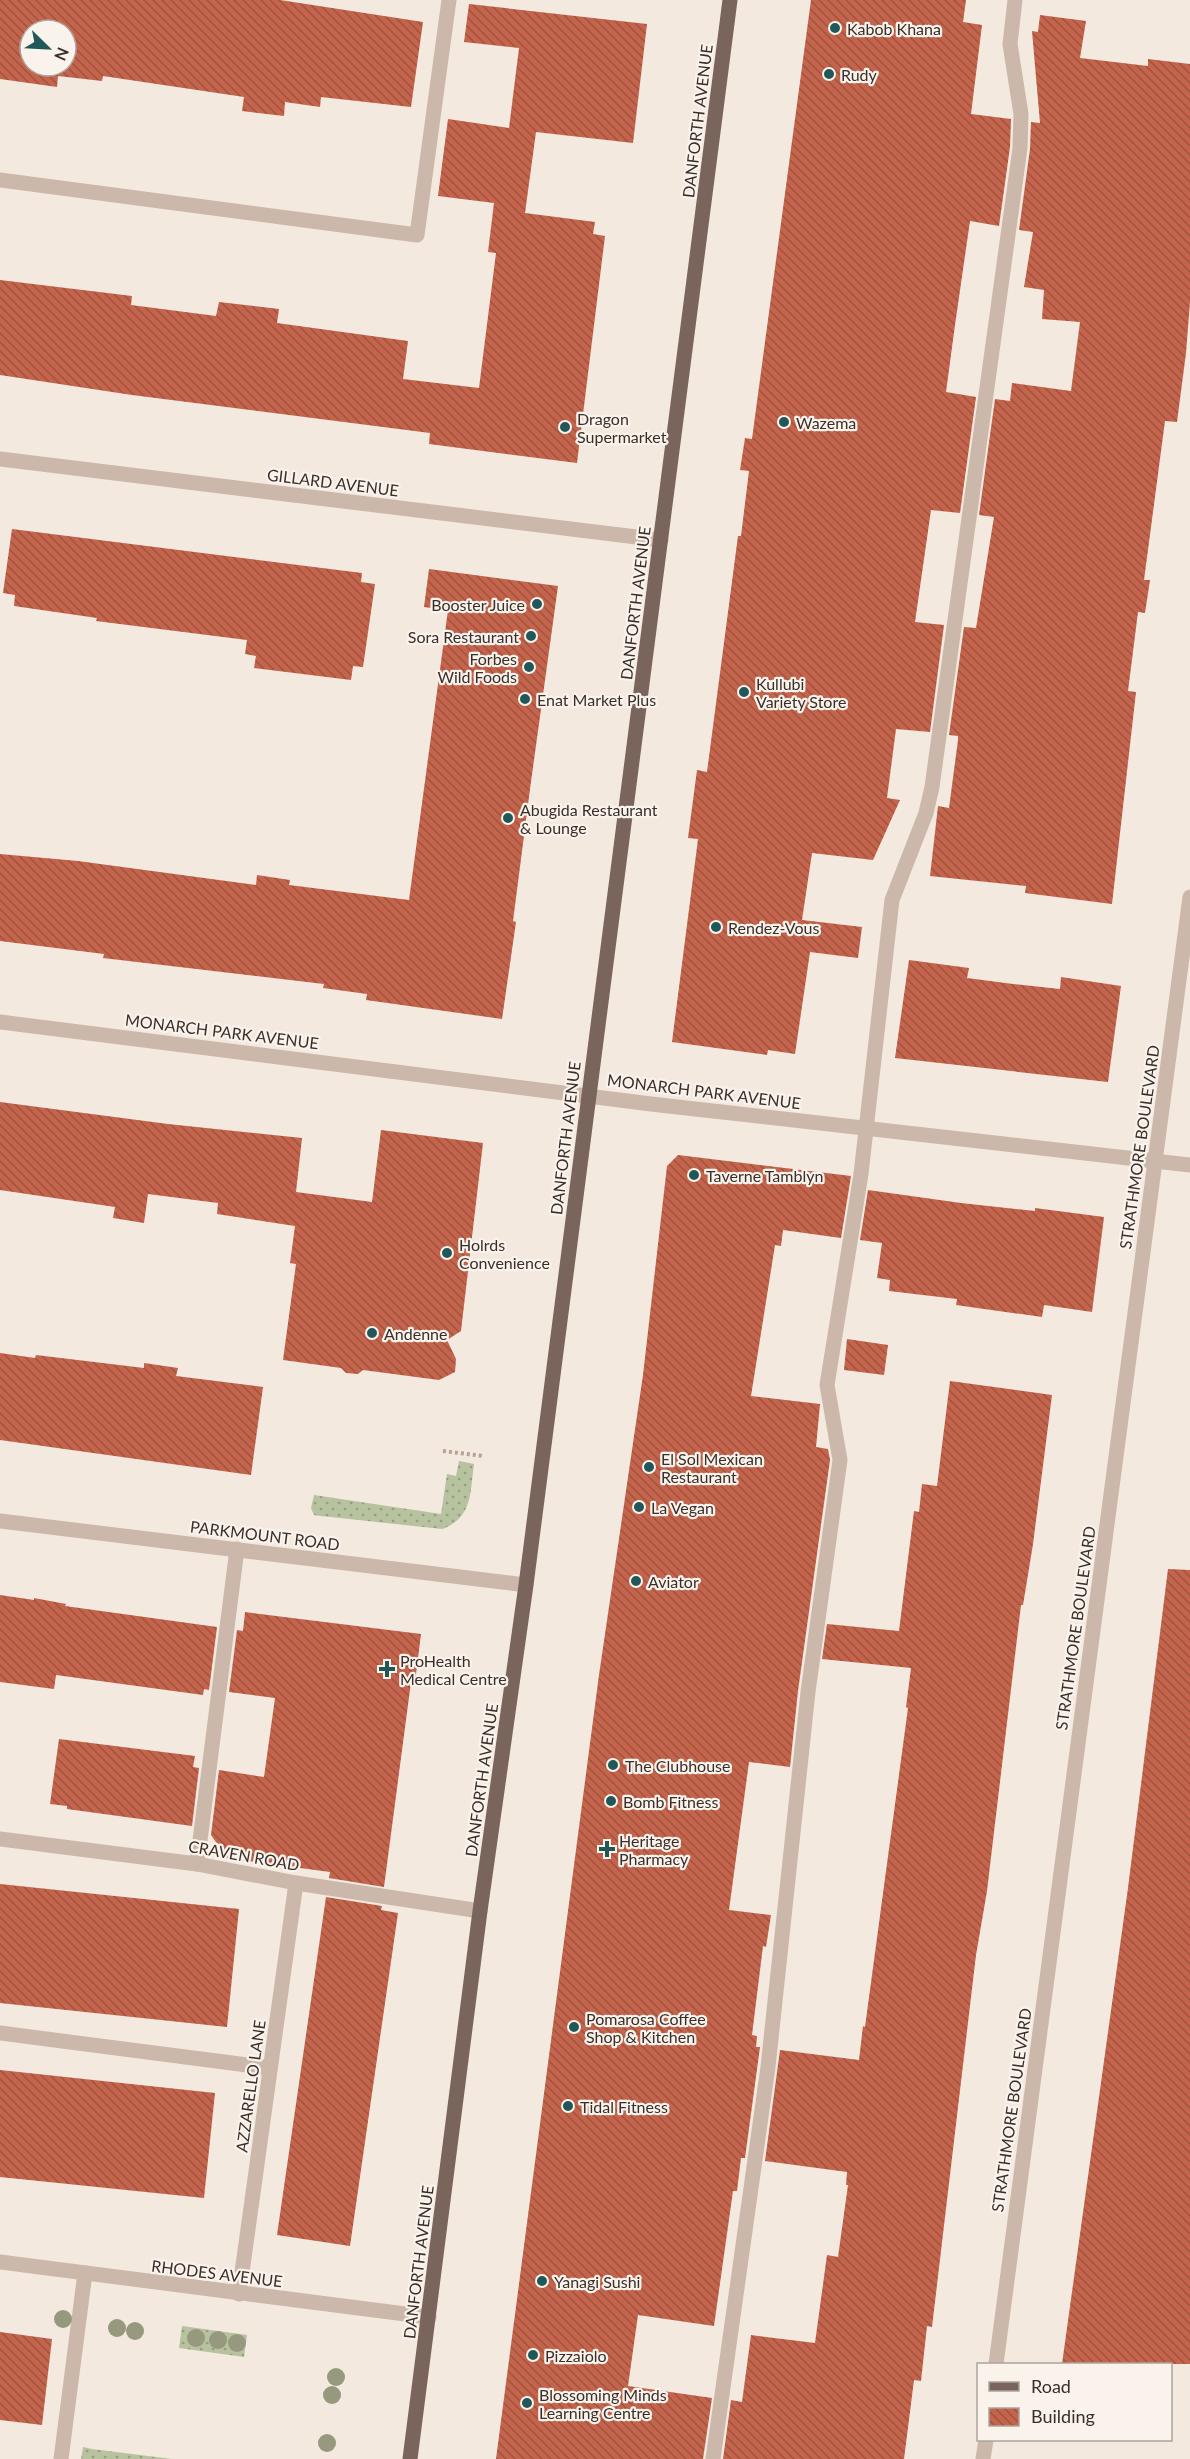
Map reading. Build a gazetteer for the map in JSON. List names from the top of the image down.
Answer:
{
  "streets": {
    "main road": ["DANFORTH AVENUE"],
    "street": [
      "GILLARD AVENUE",
      "MONARCH PARK AVENUE",
      "STRATHMORE BOULEVARD",
      "PARKMOUNT ROAD",
      "CRAVEN ROAD",
      "AZZARELLO LANE",
      "RHODES AVENUE"
    ]
  },
  "crossings": [
    ["DANFORTH AVENUE", "GILLARD AVENUE"],
    ["DANFORTH AVENUE", "MONARCH PARK AVENUE"],
    ["DANFORTH AVENUE", "PARKMOUNT ROAD"],
    ["DANFORTH AVENUE", "CRAVEN ROAD"],
    ["DANFORTH AVENUE", "RHODES AVENUE"],
    ["MONARCH PARK AVENUE", "STRATHMORE BOULEVARD"],
    ["CRAVEN ROAD", "AZZARELLO LANE"],
    ["AZZARELLO LANE", "RHODES AVENUE"]
  ],
  "places": {
    "other": [
      "Kabob Khana",
      "Rudy",
      "Wazema",
      "Dragon Supermarket",
      "Booster Juice",
      "Sora Restaurant",
      "Forbes Wild Foods",
      "Kullubi Variety Store",
      "Enat Market Plus",
      "Abugida Restaurant & Lounge",
      "Rendez-Vous",
      "Taverne Tamblyn",
      "Holrds Convenience",
      "Andenne",
      "El Sol Mexican Restaurant",
      "La Vegan",
      "Aviator",
      "The Clubhouse",
      "Bomb Fitness",
      "Pomarosa Coffee Shop & Kitchen",
      "Tidal Fitness",
      "Yanagi Sushi",
      "Pizzaiolo",
      "Blossoming Minds Learning Centre"
    ],
    "health": ["ProHealth Medical Centre", "Heritage Pharmacy"]
  },
  "legend": ["Road", "Building"],
  "north": "bottom right"
}
